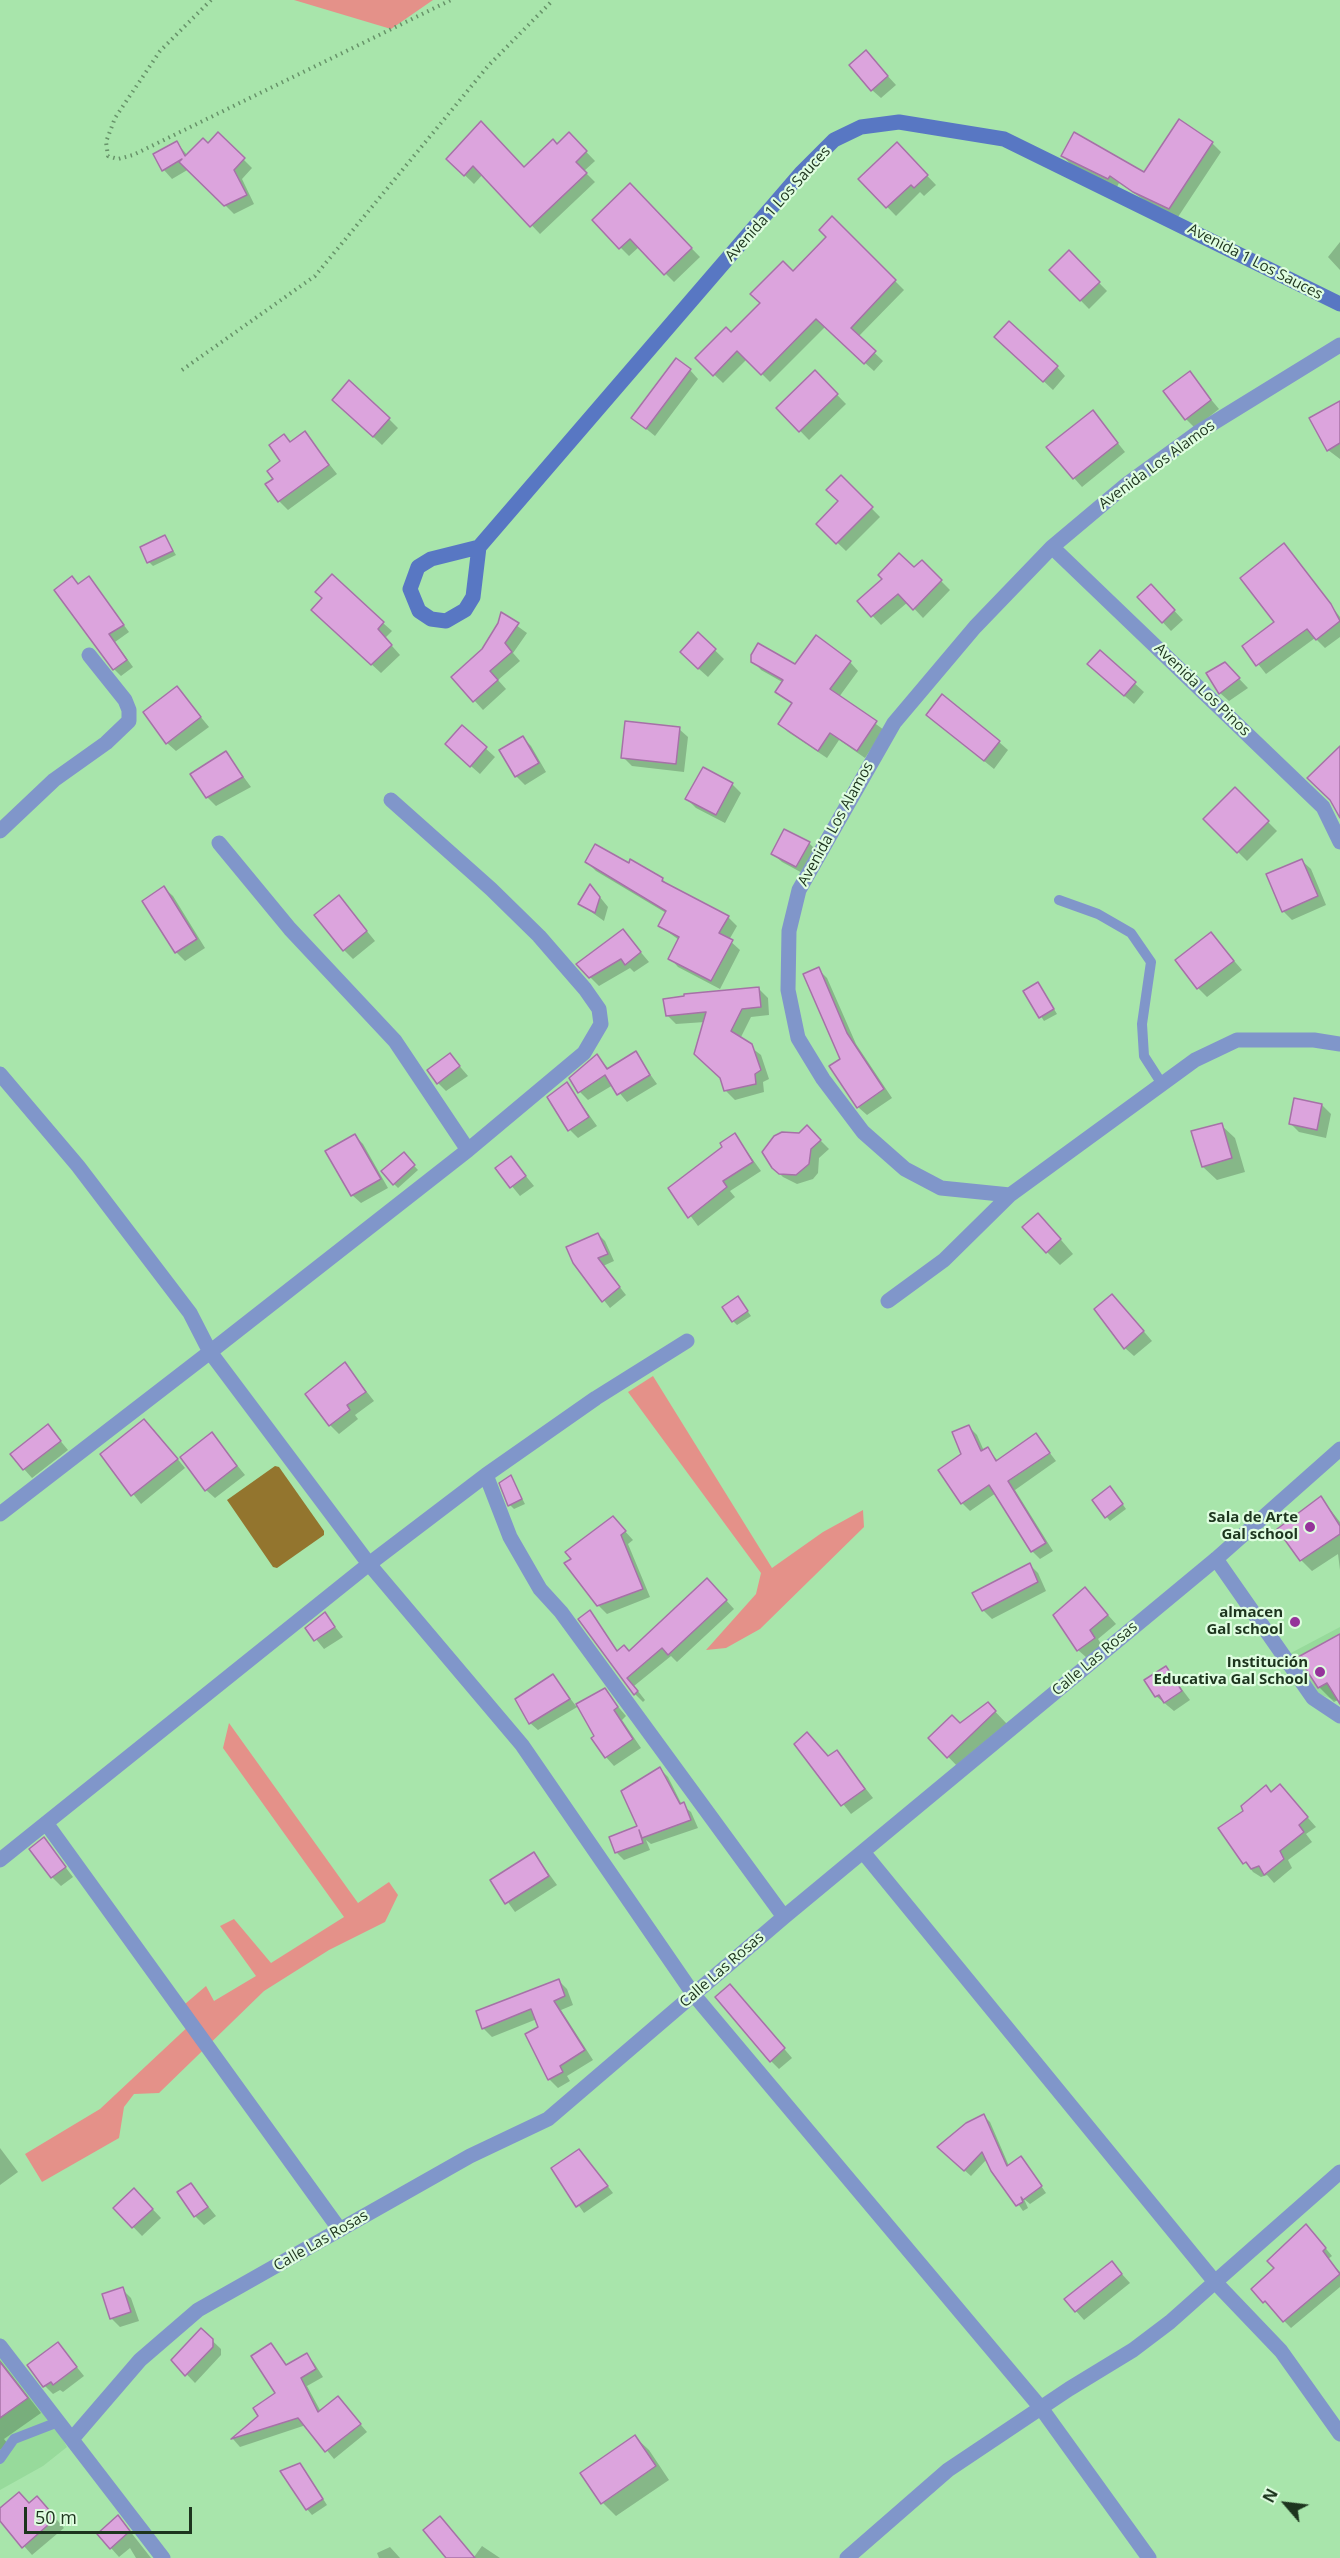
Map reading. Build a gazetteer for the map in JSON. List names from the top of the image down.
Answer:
{
  "streets": {
    "street": [
      "Avenida 1 Los Sauces",
      "Avenida Los Alamos",
      "Avenida Los Pinos",
      "Calle Las Rosas"
    ]
  },
  "crossings": [
    ["Avenida Los Alamos", "Avenida Los Pinos"]
  ],
  "places": ["Sala de Arte Gal school", "almacen Gal school", "Institución Educativa Gal School"],
  "scale_bar": "50 m",
  "north": "top left"
}
